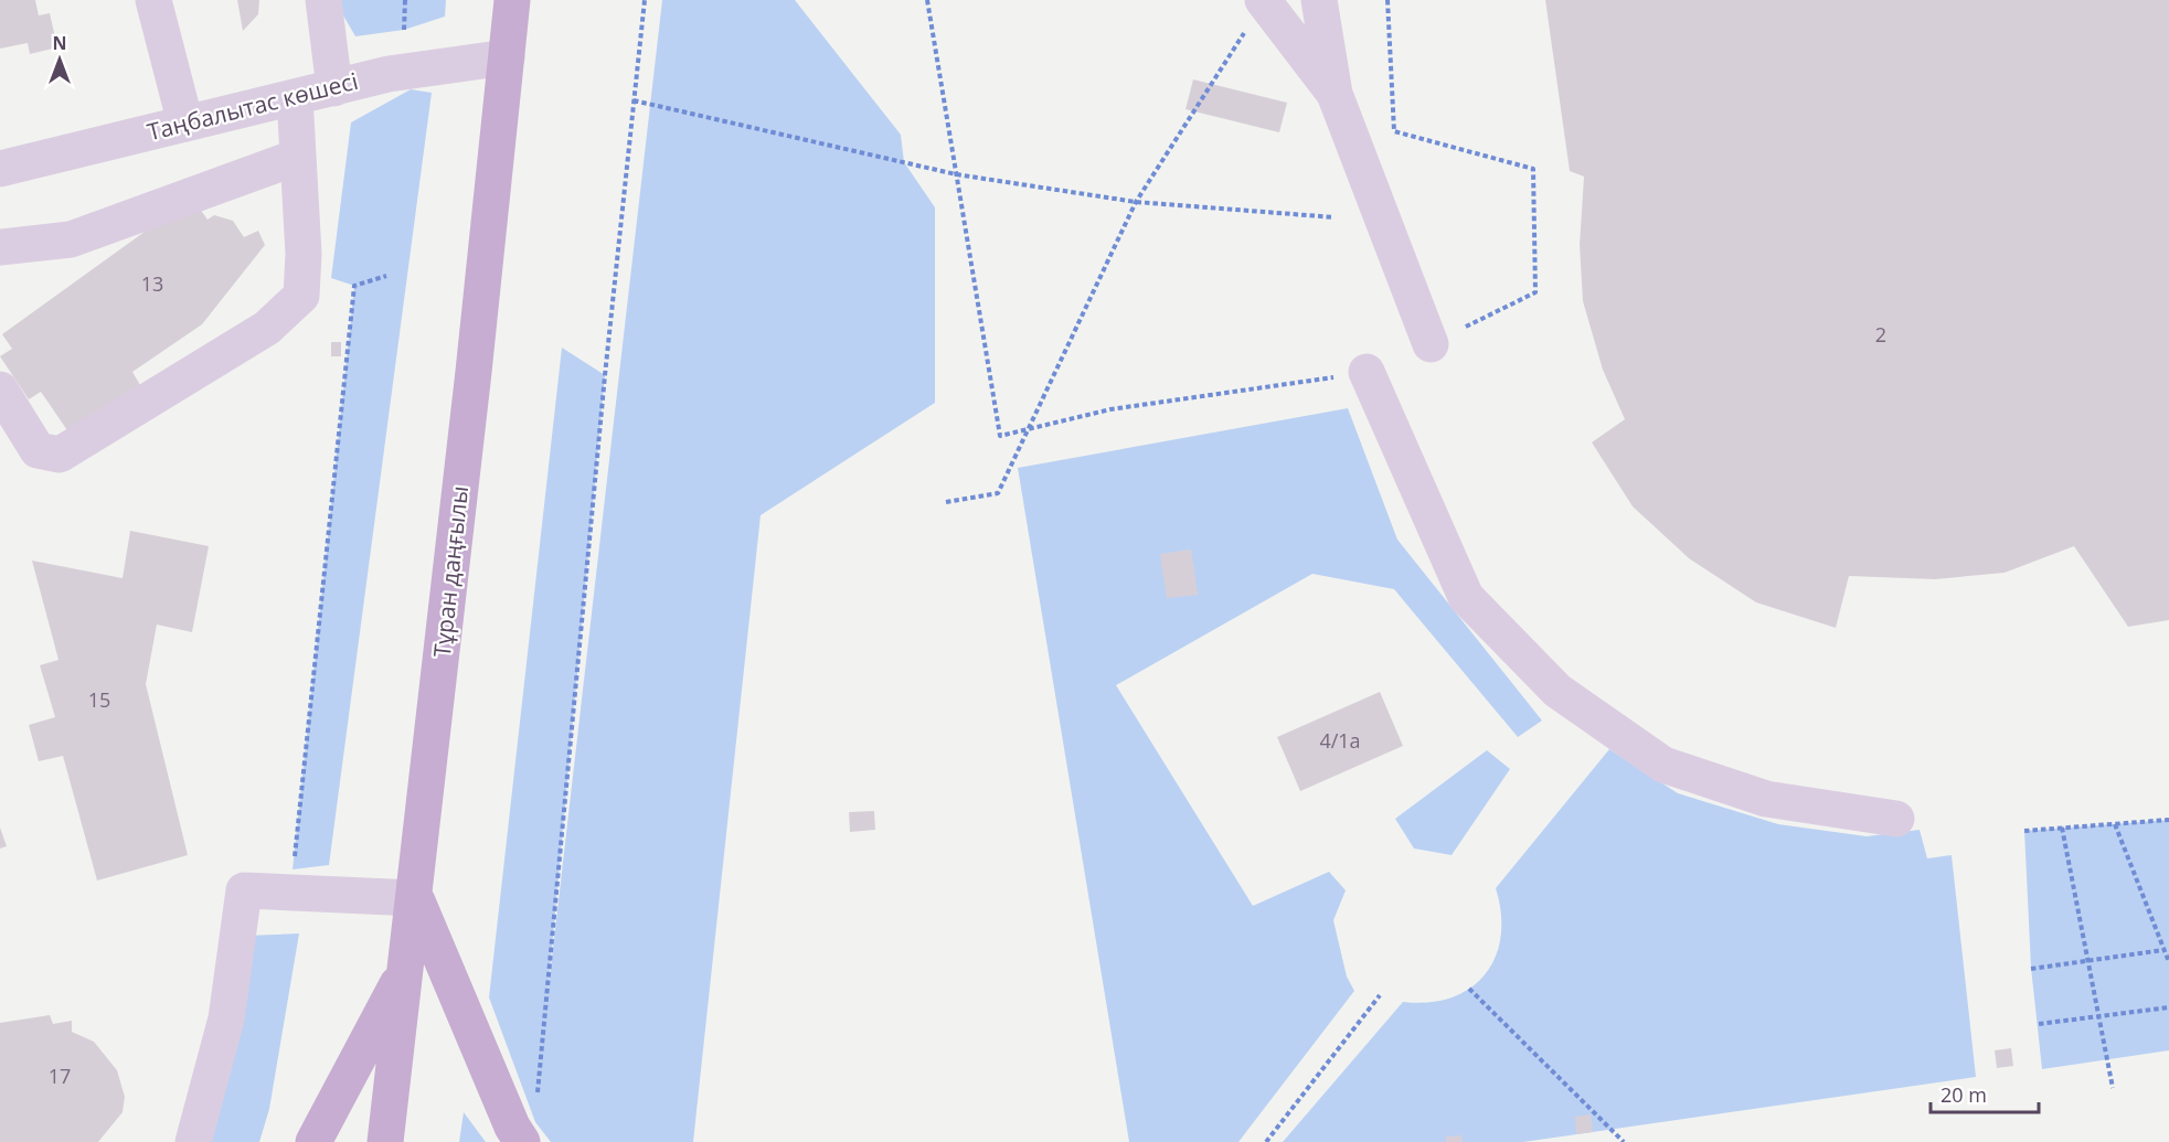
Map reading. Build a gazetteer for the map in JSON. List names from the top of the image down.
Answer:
{
  "streets": {
    "main road": ["Тұран даңғылы"],
    "street": ["Таңбалытас көшесі"]
  },
  "crossings": [
    ["Таңбалытас көшесі", "Тұран даңғылы"]
  ],
  "house_numbers": [
    "13",
    "2",
    "15",
    "4/1а",
    "17"
  ],
  "scale_bar": "20 m",
  "north": "top"
}
